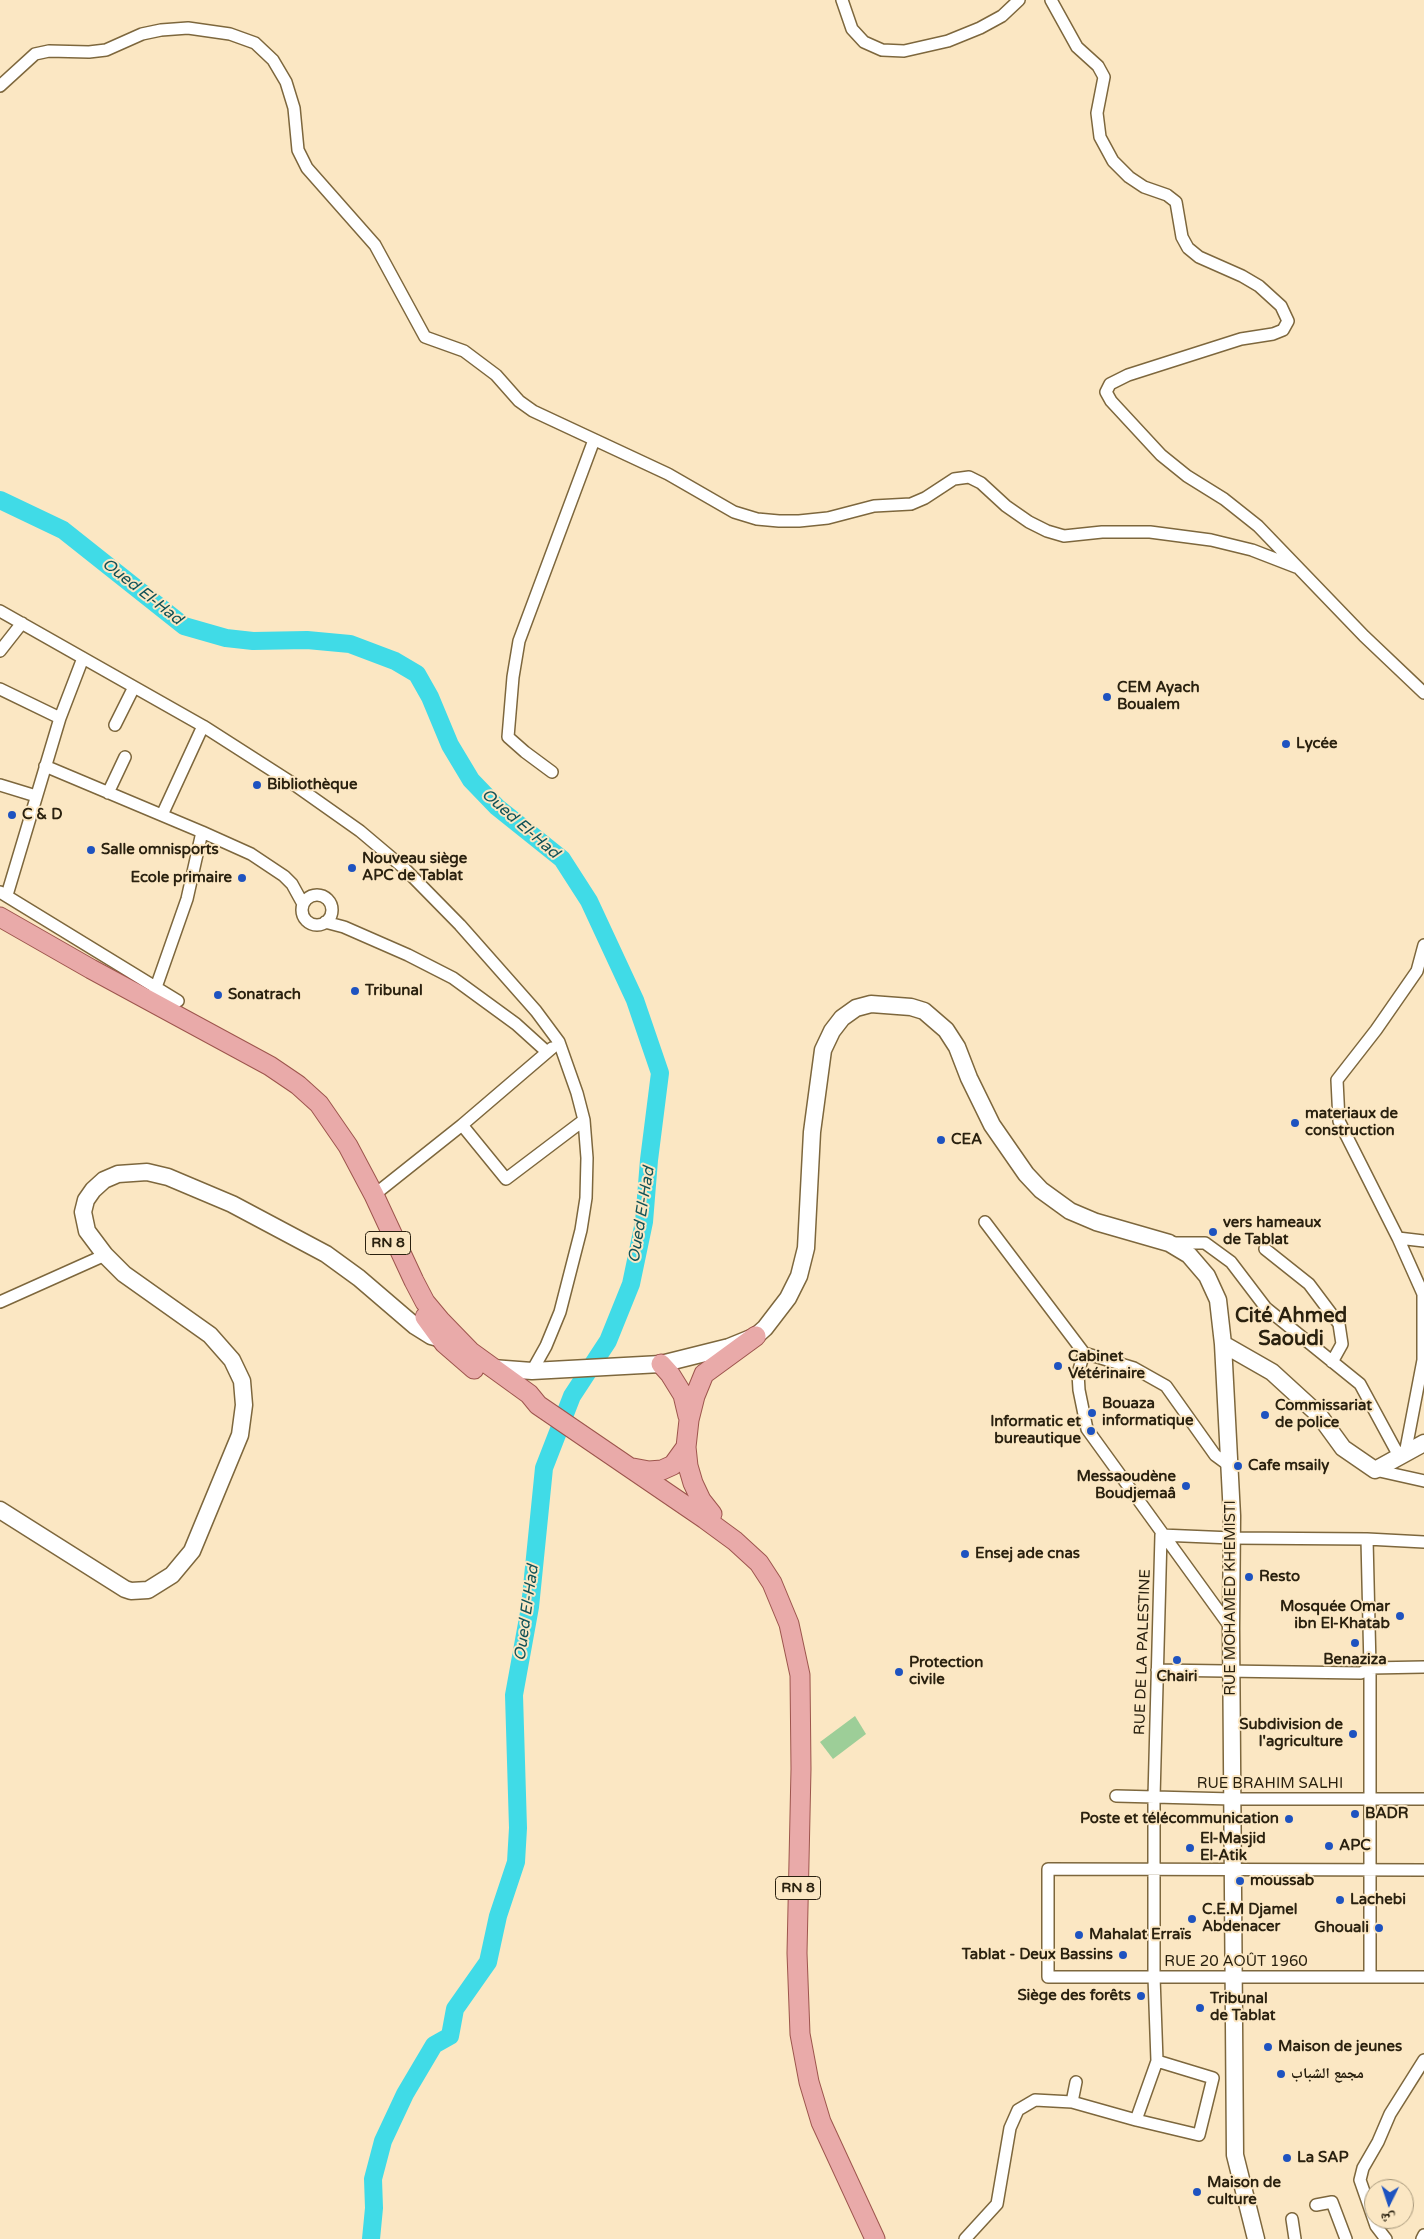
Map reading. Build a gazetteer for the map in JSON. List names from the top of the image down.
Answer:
{
  "streets": {
    "main road": ["RN 8", "RUE MOHAMED KHEMISTI"],
    "street": ["RUE DE LA PALESTINE", "RUE BRAHIM SALHI", "RUE 20 AOÛT 1960"]
  },
  "crossings": [
    ["RUE MOHAMED KHEMISTI", "RUE BRAHIM SALHI"],
    ["RUE MOHAMED KHEMISTI", "RUE 20 AOÛT 1960"],
    ["RUE DE LA PALESTINE", "RUE BRAHIM SALHI"],
    ["RUE DE LA PALESTINE", "RUE 20 AOÛT 1960"]
  ],
  "districts": ["Cité Ahmed Saoudi"],
  "water": ["Oued El-Had"],
  "places": [
    "CEM Ayach Boualem",
    "Lycée",
    "Bibliothèque",
    "C & D",
    "Salle omnisports",
    "Nouveau siège APC de Tablat",
    "Ecole primaire",
    "Tribunal",
    "Sonatrach",
    "materiaux de construction",
    "CEA",
    "vers hameaux de Tablat",
    "Cabinet Vétérinaire",
    "Bouaza informatique",
    "Commissariat de police",
    "Informatic et bureautique",
    "Cafe msaily",
    "Messaoudène Boudjemaâ",
    "Ensej ade cnas",
    "Resto",
    "Mosquée Omar ibn El-Khatab",
    "Benaziza",
    "Chairi",
    "Protection civile",
    "Subdivision de l'agriculture",
    "BADR",
    "Poste et télécommunication",
    "APC",
    "El-Masjid El-Atik",
    "moussab",
    "Lachebi",
    "C.E.M Djamel Abdenacer",
    "Ghouali",
    "Mahalat Erraïs",
    "Tablat - Deux Bassins",
    "Siège des forêts",
    "Tribunal de Tablat",
    "Maison de jeunes",
    "مجمع الشباب",
    "La SAP",
    "Maison de culture"
  ],
  "north": "bottom"
}
